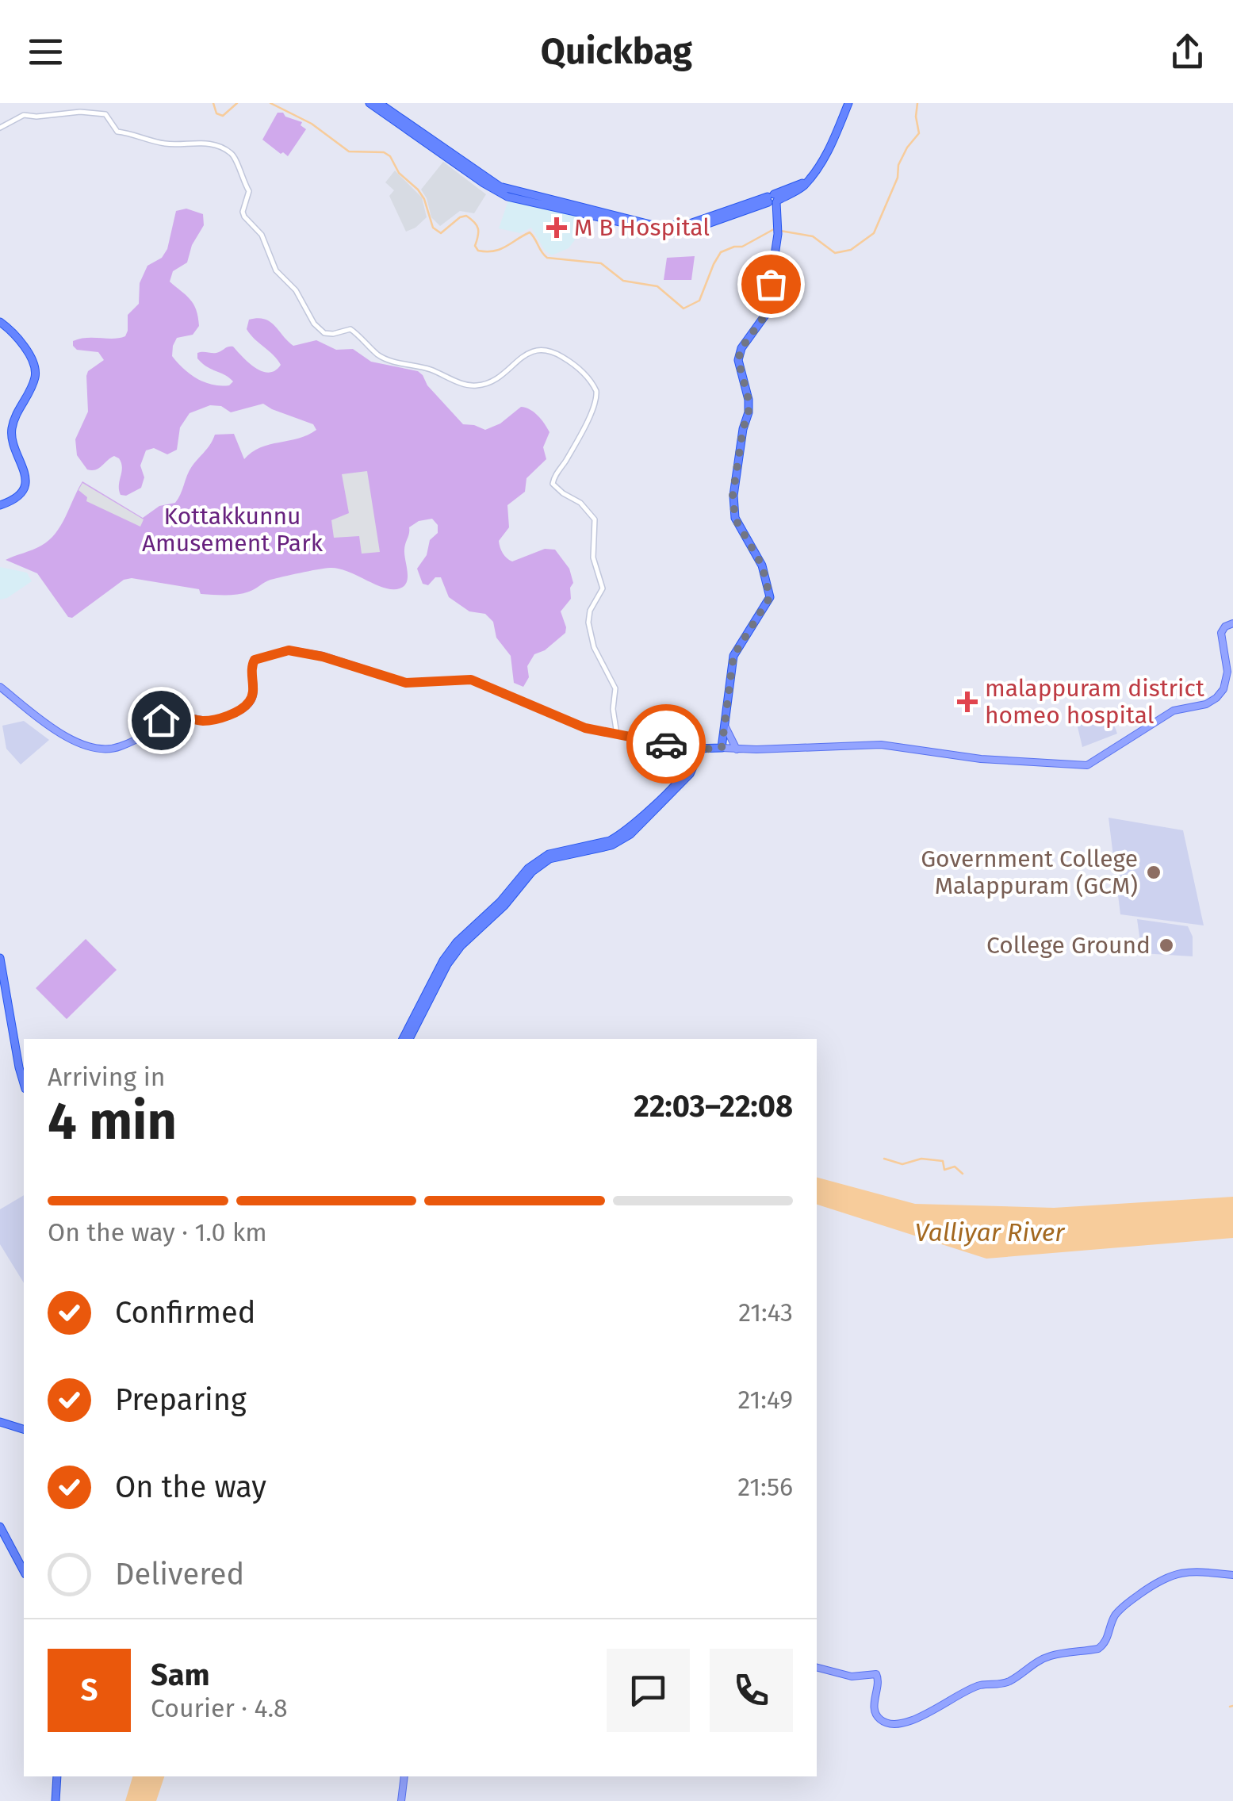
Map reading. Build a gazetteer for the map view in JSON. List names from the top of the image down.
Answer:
{
  "water": ["Valliyar River"],
  "parks": ["Kottakkunnu Amusement Park"],
  "places": {
    "health": ["M B Hospital", "malappuram district homeo hospital"],
    "other": ["Government College Malappuram (GCM)", "College Ground"]
  },
  "page": {
    "header": "Quickbag",
    "heading": ["4 min", "Arriving in", "22:03–22:08"],
    "panel": ["Sam", "Courier · 4.8"],
    "bar": "On the way · 1.0 km",
    "list": [
      ["Confirmed", "21:43"],
      ["Preparing", "21:49"],
      ["On the way", "21:56"],
      "Delivered"
    ],
    "round": "S"
  }
}
